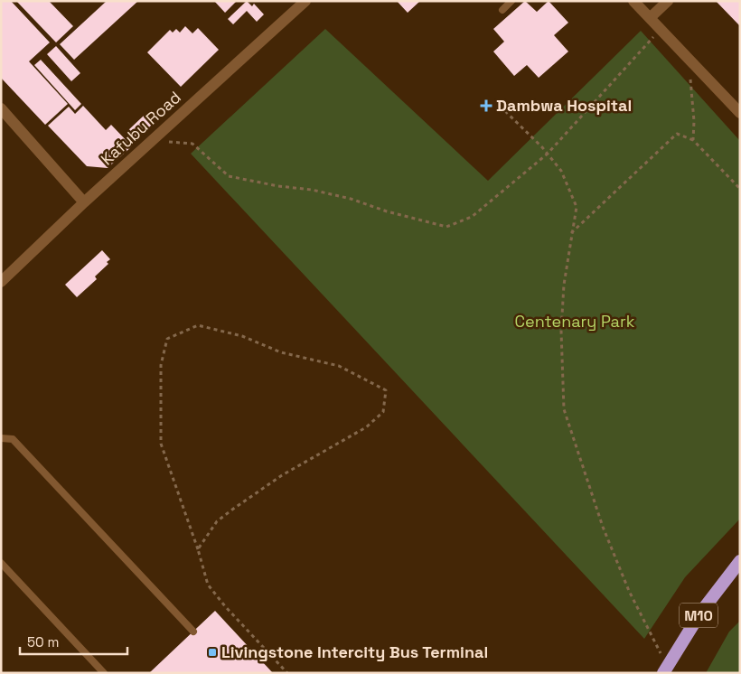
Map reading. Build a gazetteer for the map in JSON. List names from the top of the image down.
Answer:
{
  "streets": {
    "highway": ["M10"],
    "street": ["Kafubu Road"]
  },
  "parks": ["Centenary Park"],
  "places": {
    "health": ["Dambwa Hospital"],
    "transit": ["Livingstone Intercity Bus Terminal"]
  },
  "scale_bar": "50 m"
}
